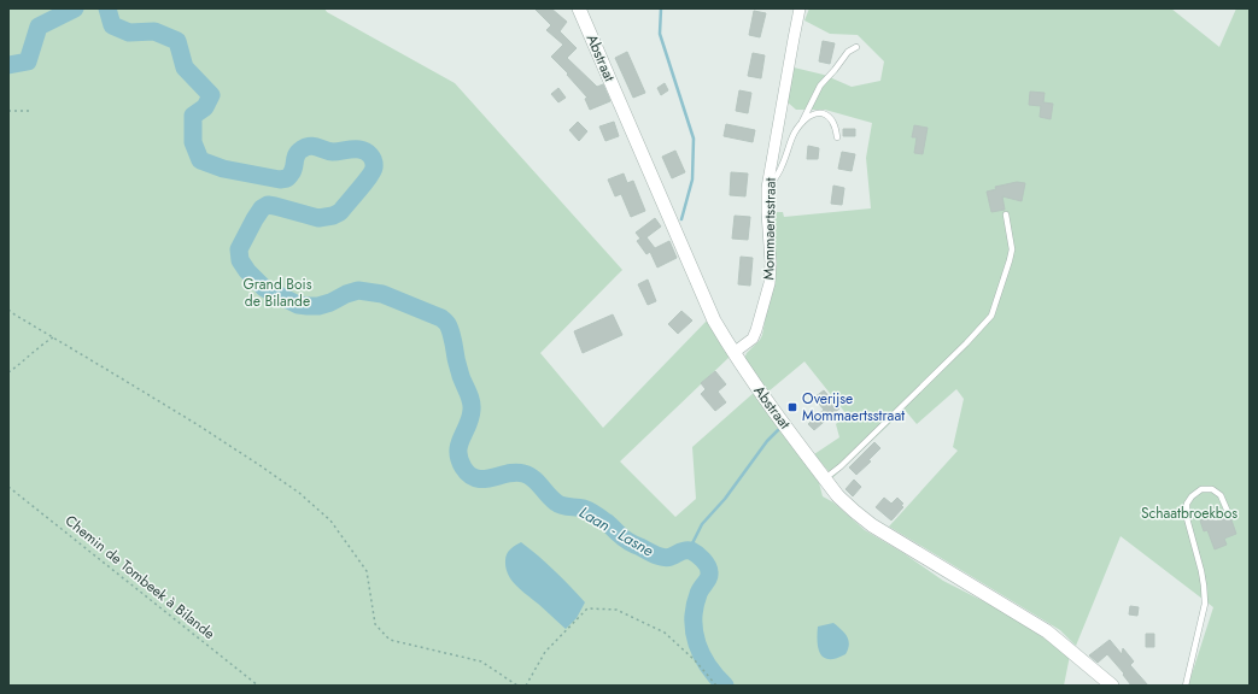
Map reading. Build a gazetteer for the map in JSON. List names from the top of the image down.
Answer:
{
  "streets": {
    "street": ["Abstraat", "Mommaertsstraat"],
    "path": ["Chemin de Tombeek à Bilande"]
  },
  "crossings": [
    ["Abstraat", "Mommaertsstraat"]
  ],
  "water": ["Laan - Lasne"],
  "parks": ["Grand Bois de Bilande", "Schaatbroekbos"],
  "places": {
    "transit": ["Overijse Mommaertsstraat"]
  }
}
